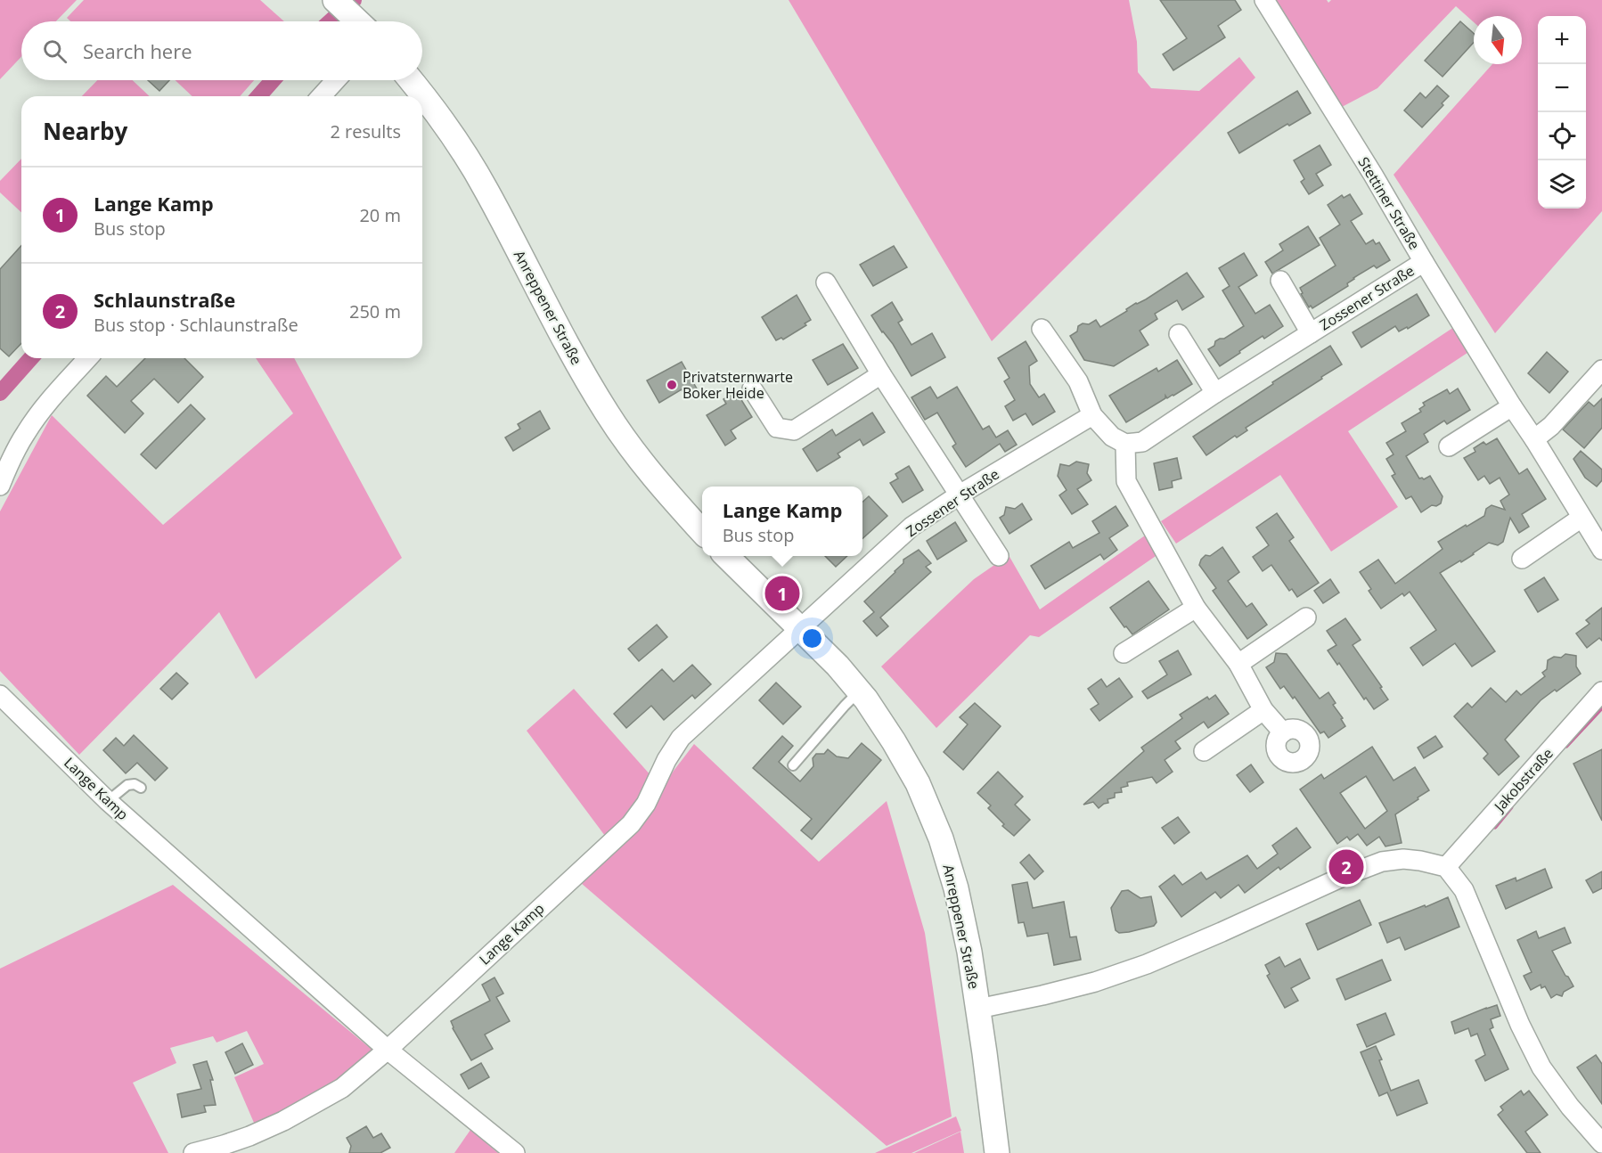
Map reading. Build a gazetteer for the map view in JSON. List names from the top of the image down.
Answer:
{
  "streets": {
    "street": [
      "Stettiner Straße",
      "Zossener Straße",
      "Anreppener Straße",
      "Jakobstraße",
      "Lange Kamp"
    ]
  },
  "crossings": [
    ["Stettiner Straße", "Zossener Straße"],
    ["Zossener Straße", "Anreppener Straße"],
    ["Zossener Straße", "Lange Kamp"],
    ["Anreppener Straße", "Lange Kamp"]
  ],
  "places": ["Privatsternwarte Boker Heide"],
  "north": "bottom",
  "page": {
    "map_buttons": ["+", "−"],
    "search": "Search here",
    "heading": ["Nearby", "2 results"],
    "list": [
      {
        "mark": "1",
        "name": "Lange Kamp",
        "note": "Bus stop",
        "value": "20 m"
      },
      {
        "mark": "2",
        "name": "Schlaunstraße",
        "note": "Bus stop · Schlaunstraße",
        "value": "250 m"
      }
    ],
    "popup": ["Lange Kamp", "Bus stop"],
    "pins": ["1", "2"]
  }
}
